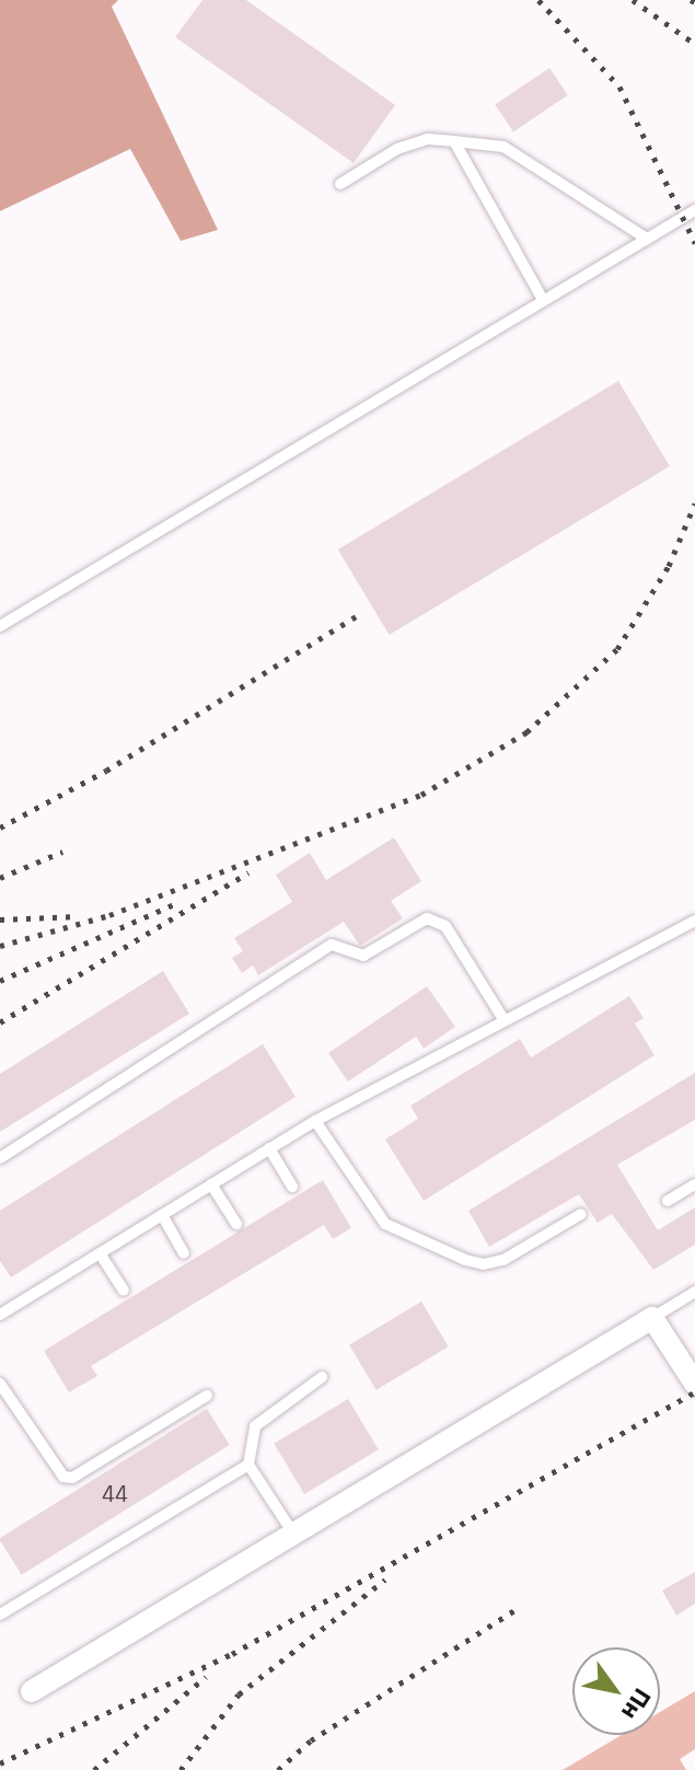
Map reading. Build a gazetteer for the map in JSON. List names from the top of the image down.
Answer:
{
  "house_numbers": ["44"],
  "north": "bottom right"
}
